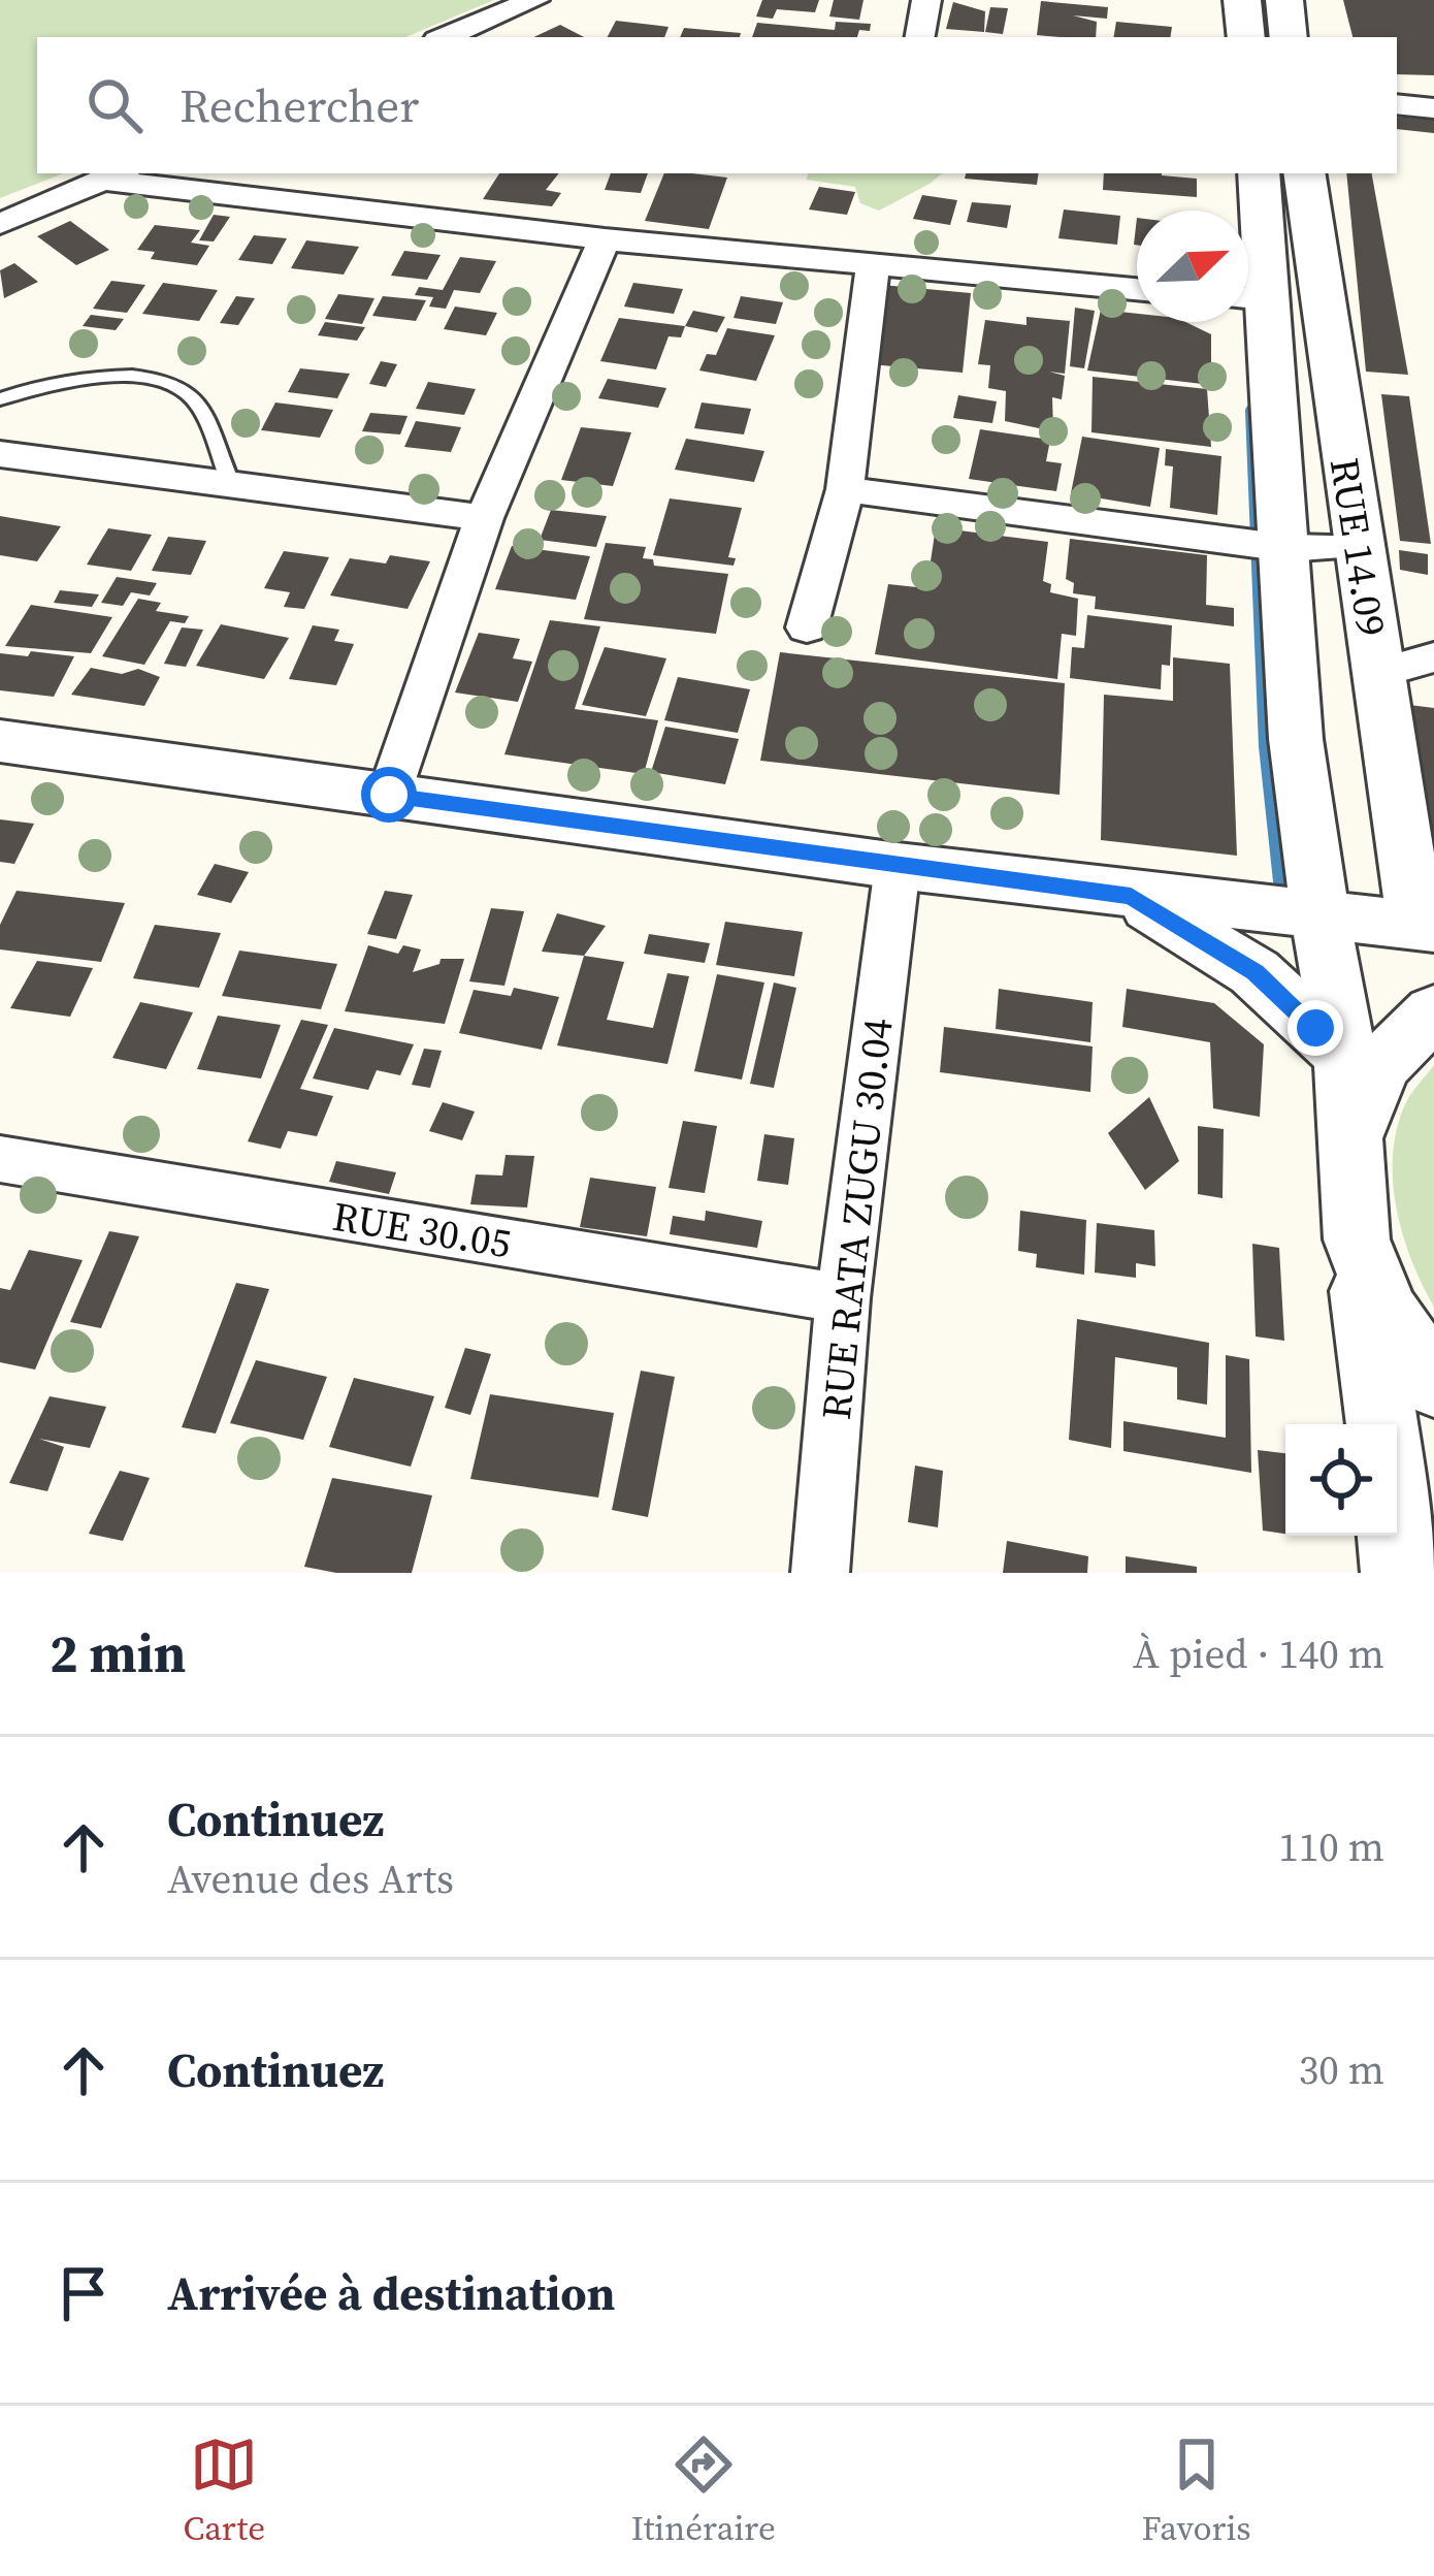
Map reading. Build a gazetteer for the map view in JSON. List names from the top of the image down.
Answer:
{
  "streets": {
    "street": ["RUE 14.09", "RUE RATA ZUGU 30.04", "RUE 30.05"]
  },
  "crossings": [
    ["RUE RATA ZUGU 30.04", "RUE 30.05"]
  ],
  "north": "top right",
  "page": {
    "search": "Rechercher",
    "heading": ["2 min", "À pied · 140 m"],
    "list": [
      ["Continuez", "Avenue des Arts", "110 m"],
      ["Continuez", "30 m"],
      "Arrivée à destination"
    ],
    "nav": ["Carte", "Itinéraire", "Favoris"]
  }
}
